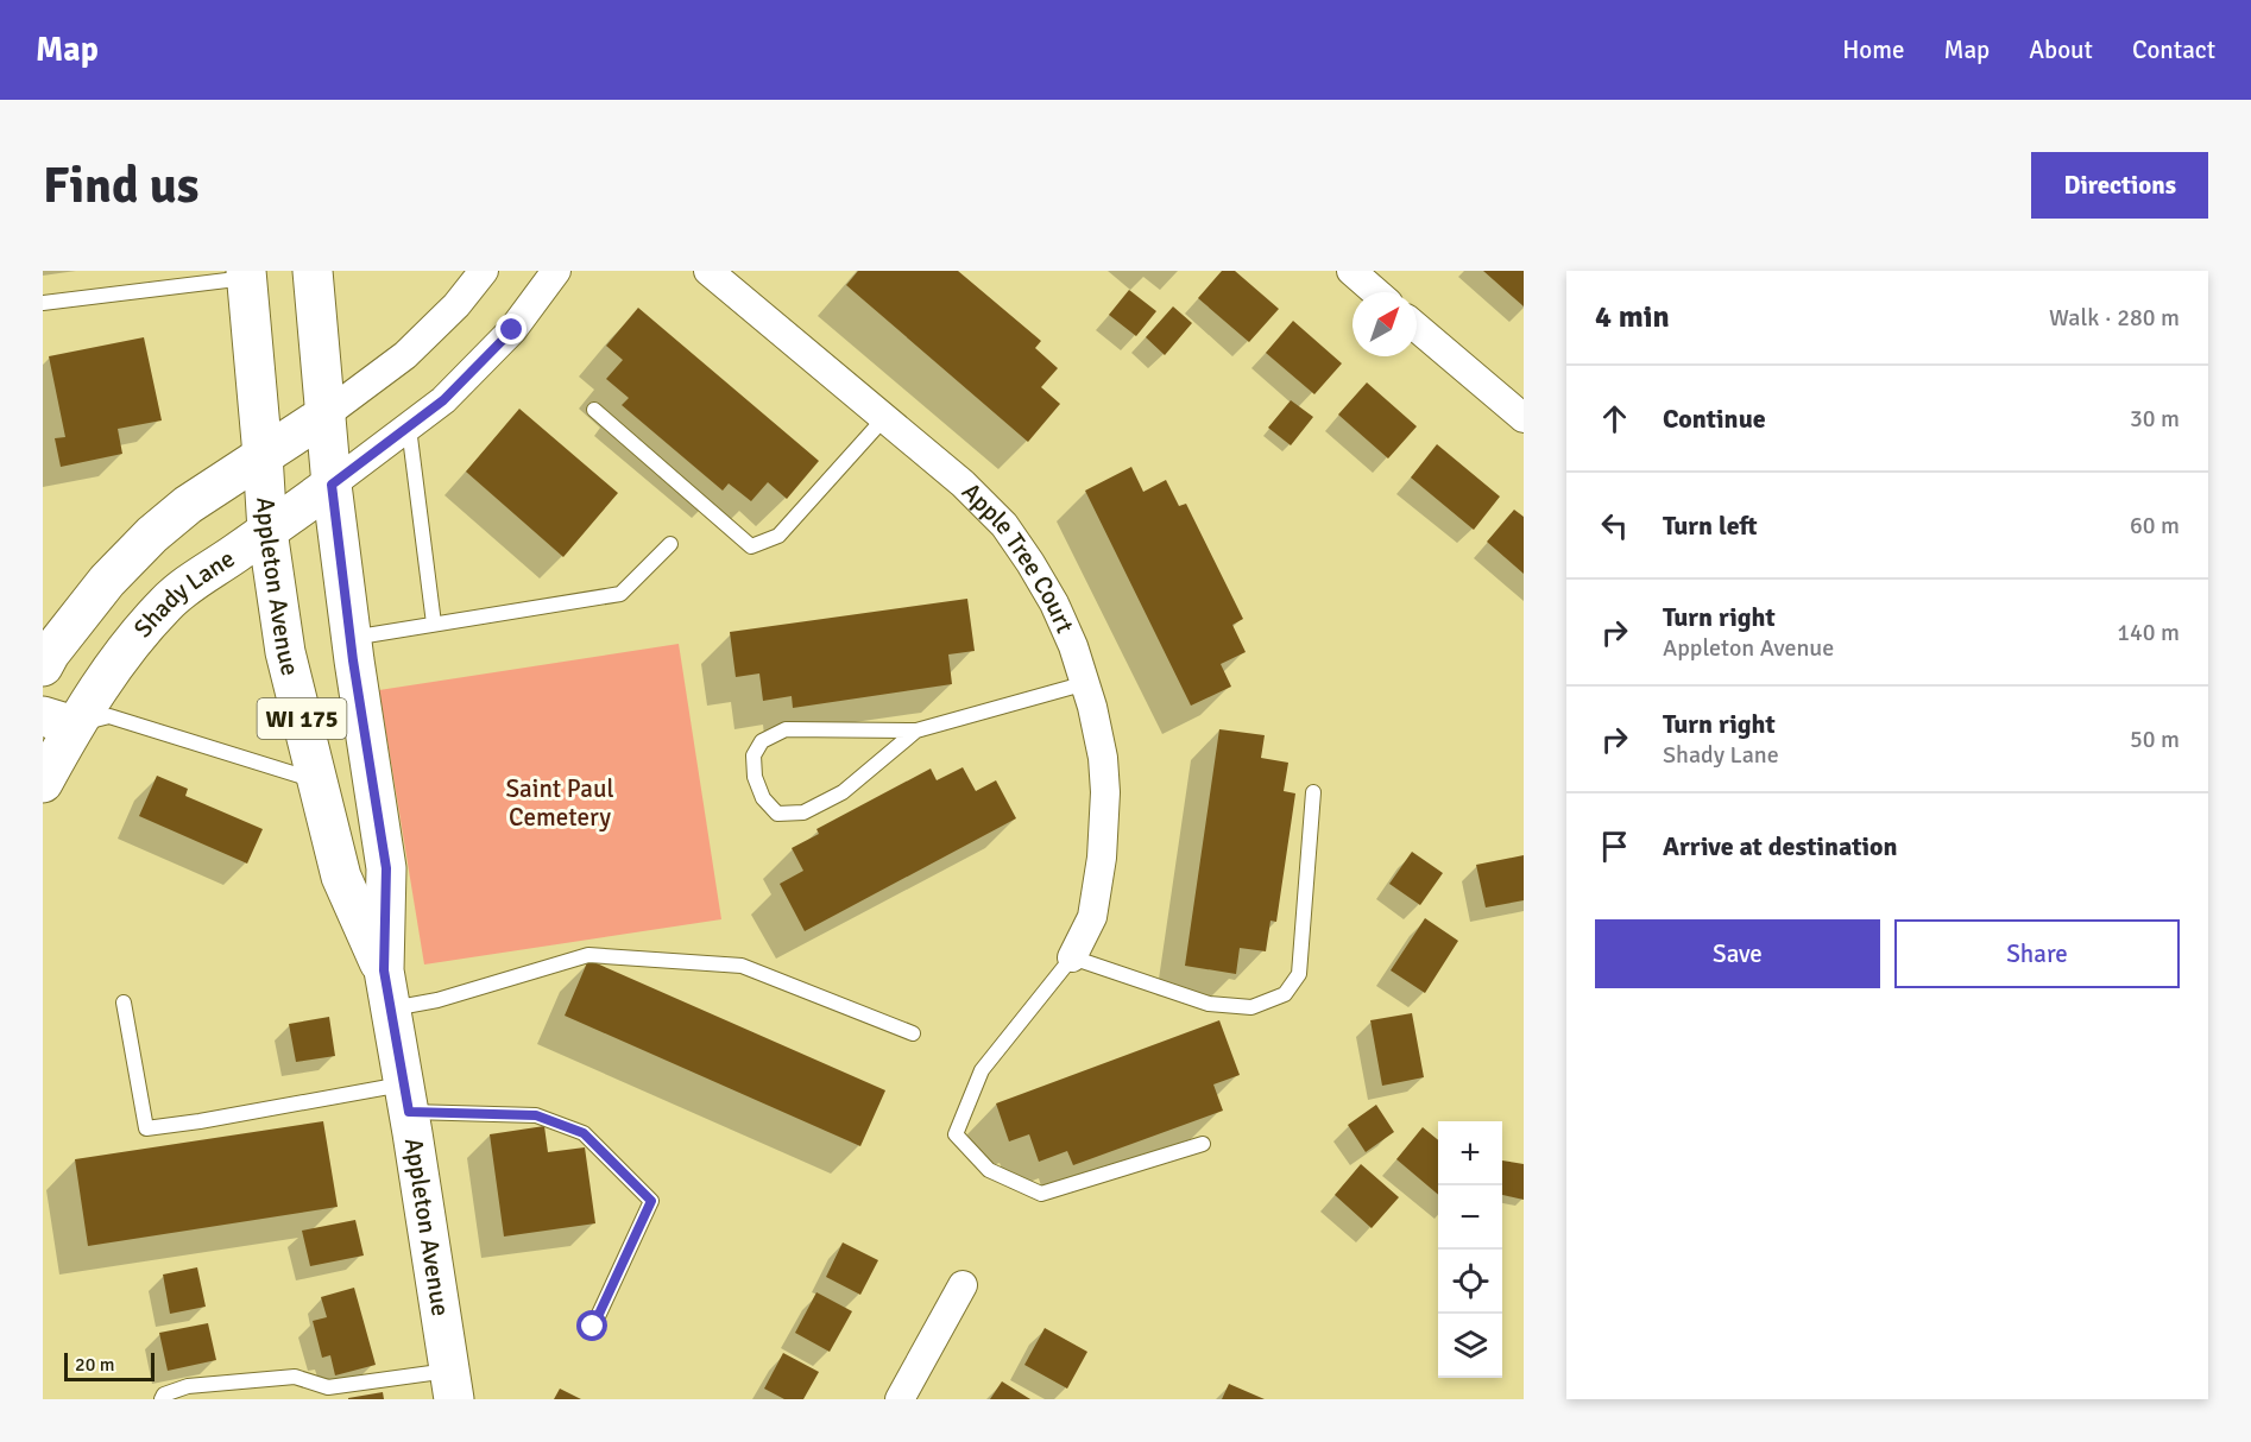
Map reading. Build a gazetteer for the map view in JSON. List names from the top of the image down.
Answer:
{
  "streets": {
    "main road": ["Appleton Avenue", "Shady Lane", "WI 175"],
    "street": ["Apple Tree Court"]
  },
  "crossings": [
    ["Appleton Avenue", "Shady Lane"]
  ],
  "parks": ["Saint Paul Cemetery"],
  "scale_bar": "20 m",
  "north": "top right",
  "page": {
    "header": "Map",
    "nav": [
      "Home",
      "Map",
      "About",
      "Contact"
    ],
    "buttons": [
      "Directions",
      ["Save", "Share"]
    ],
    "title": "Find us",
    "heading": ["4 min", "Walk · 280 m"],
    "list": [
      ["Continue", "30 m"],
      ["Turn left", "60 m"],
      ["Turn right", "Appleton Avenue", "140 m"],
      ["Turn right", "Shady Lane", "50 m"],
      "Arrive at destination"
    ],
    "map_buttons": ["+", "−"],
    "scale": "20 m"
  }
}
